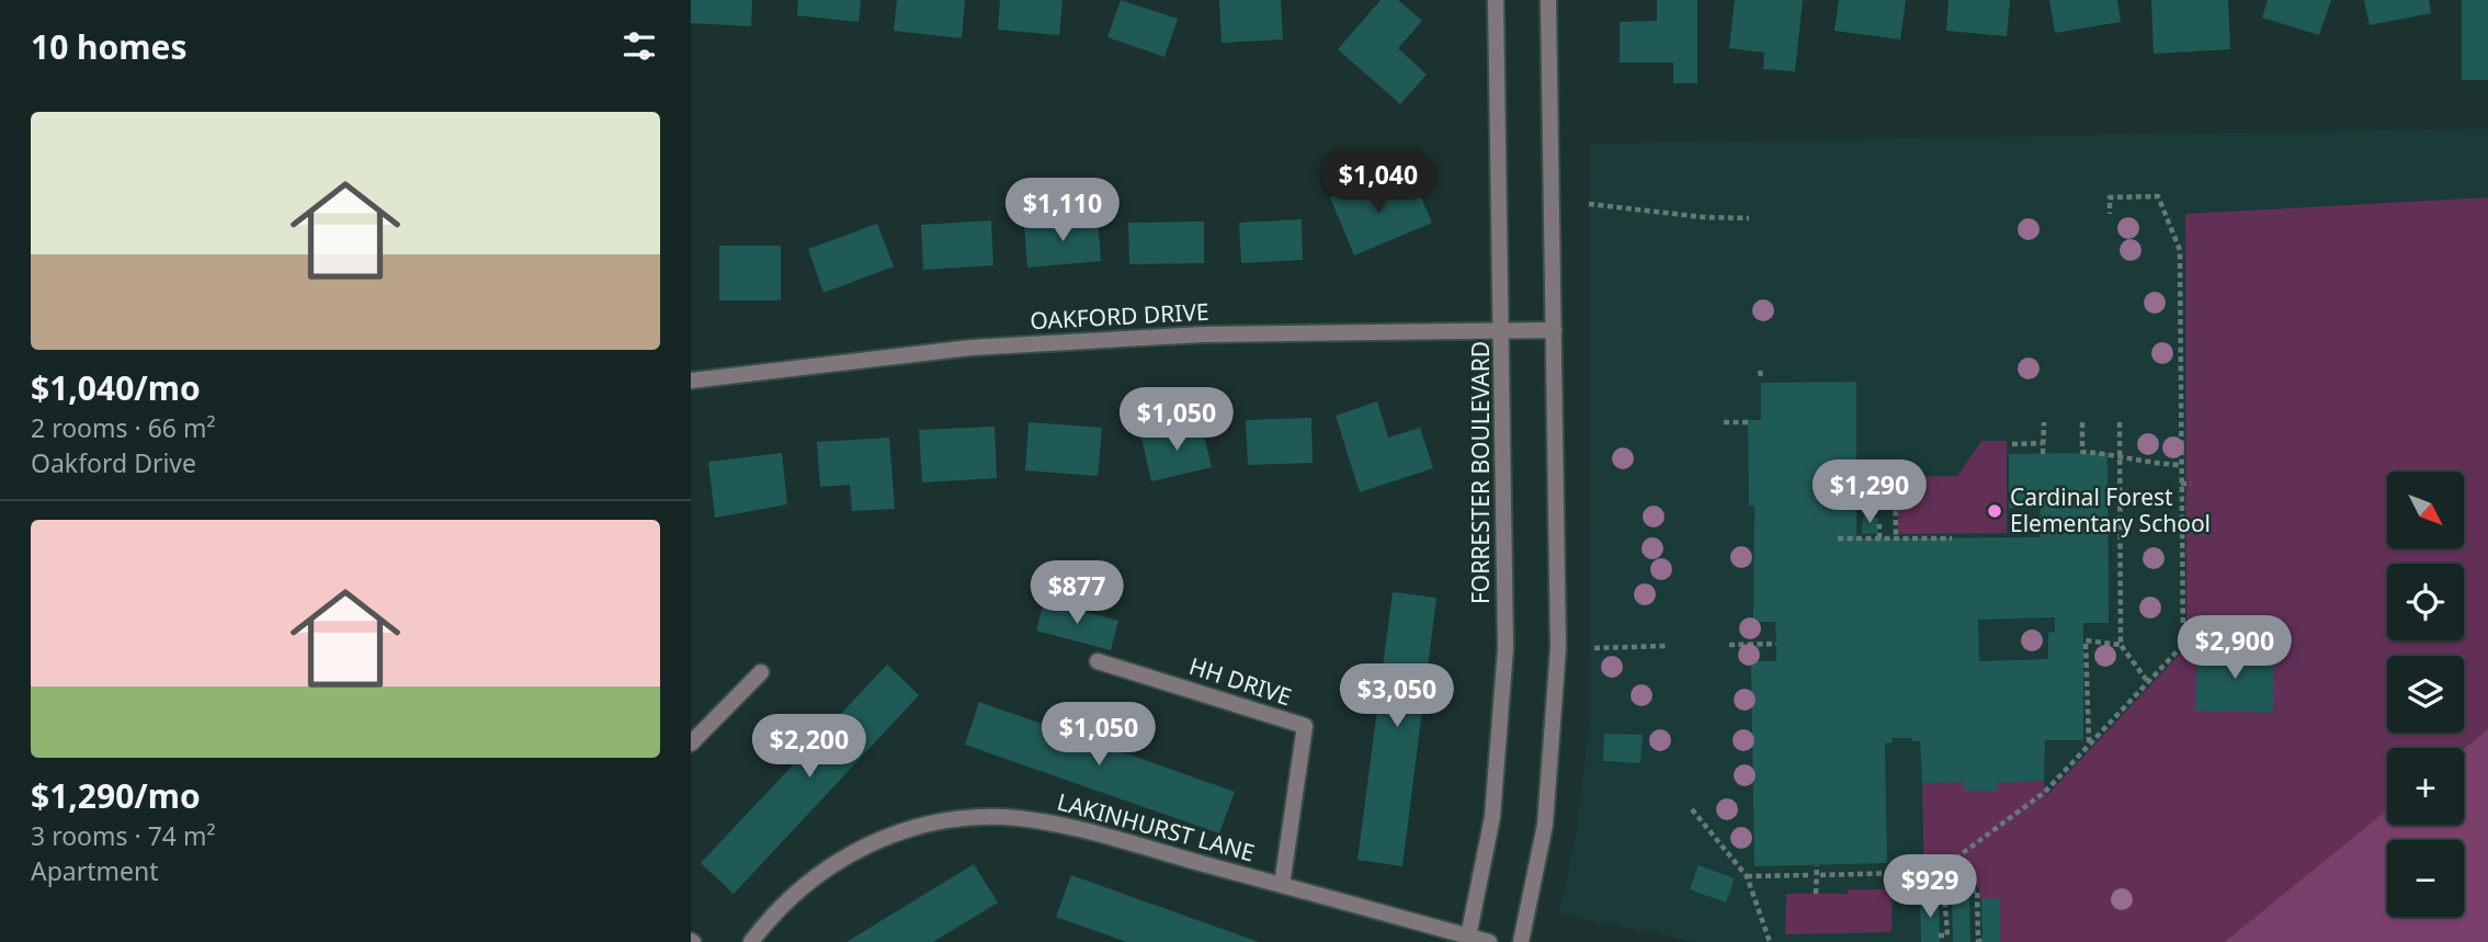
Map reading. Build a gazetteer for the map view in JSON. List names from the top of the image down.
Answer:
{
  "streets": {
    "street": [
      "OAKFORD DRIVE",
      "FORRESTER BOULEVARD",
      "HH DRIVE",
      "LAKINHURST LANE"
    ]
  },
  "crossings": [
    ["OAKFORD DRIVE", "FORRESTER BOULEVARD"],
    ["FORRESTER BOULEVARD", "LAKINHURST LANE"],
    ["HH DRIVE", "LAKINHURST LANE"]
  ],
  "places": ["Cardinal Forest Elementary School"],
  "north": "bottom right",
  "page": {
    "heading": "10 homes",
    "list": [
      {
        "name": "$1,040/mo",
        "note": "2 rooms · 66 m² · Oakford Drive"
      },
      {
        "name": "$1,290/mo",
        "note": "3 rooms · 74 m² · Apartment"
      }
    ],
    "price": [
      "$1,040",
      "$1,110",
      "$1,050",
      "$1,290",
      "$877",
      "$2,900",
      "$3,050",
      "$1,050",
      "$2,200",
      "$929"
    ],
    "map_buttons": ["+", "−"]
  }
}
